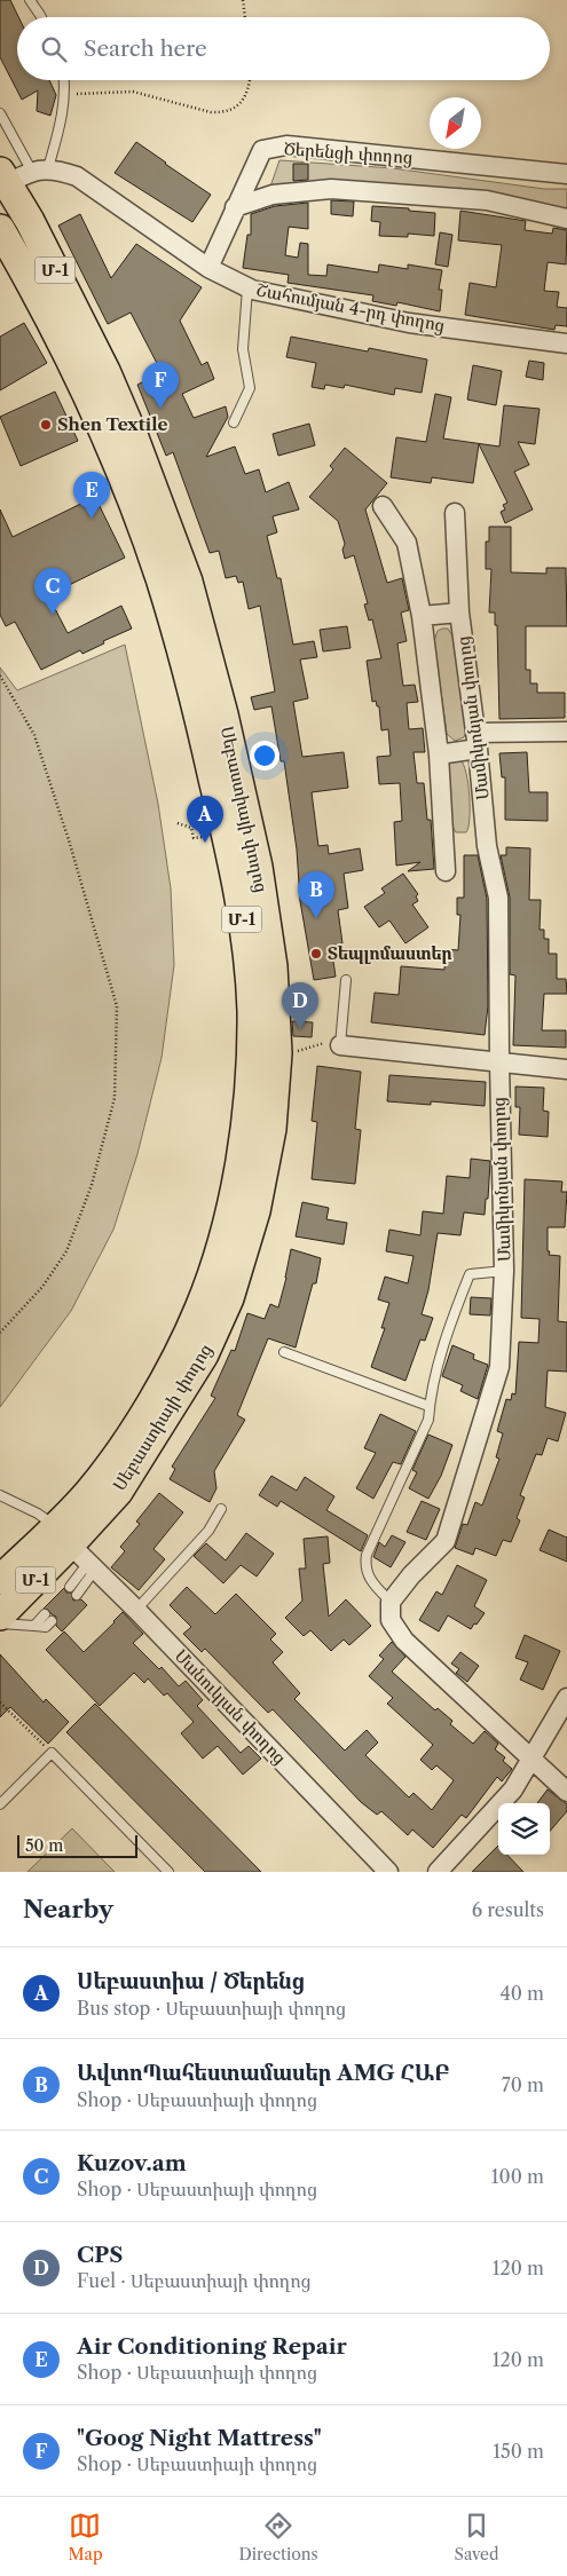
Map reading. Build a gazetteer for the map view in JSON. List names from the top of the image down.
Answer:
{
  "streets": {
    "main road": ["Մ-1", "Սեբաստիայի փողոց"],
    "street": [
      "Ծերենցի փողոց",
      "Շահումյան 4-րդ փողոց",
      "Մամիկոնյան փողոց",
      "Մանուկյան փողոց"
    ]
  },
  "crossings": [
    ["Ծերենցի փողոց", "Շահումյան 4-րդ փողոց"],
    ["Շահումյան 4-րդ փողոց", "Սեբաստիայի փողոց"],
    ["Սեբաստիայի փողոց", "Մանուկյան փողոց"]
  ],
  "places": ["Shen Textile", "Տեպլոմաստեր"],
  "scale_bar": "50 m",
  "north": "bottom left",
  "page": {
    "search": "Search here",
    "pins": [
      "F",
      "E",
      "C",
      "A",
      "B",
      "D"
    ],
    "scale": "50 m",
    "heading": ["Nearby", "6 results"],
    "list": [
      {
        "mark": "A",
        "name": "Սեբաստիա / Ծերենց",
        "note": "Bus stop · Սեբաստիայի փողոց",
        "value": "40 m"
      },
      {
        "mark": "B",
        "name": "ԱվտոՊահեստամասեր AMG ՀԱԲ",
        "note": "Shop · Սեբաստիայի փողոց",
        "value": "70 m"
      },
      {
        "mark": "C",
        "name": "Kuzov.am",
        "note": "Shop · Սեբաստիայի փողոց",
        "value": "100 m"
      },
      {
        "mark": "D",
        "name": "CPS",
        "note": "Fuel · Սեբաստիայի փողոց",
        "value": "120 m"
      },
      {
        "mark": "E",
        "name": "Air Conditioning Repair",
        "note": "Shop · Սեբաստիայի փողոց",
        "value": "120 m"
      },
      {
        "mark": "F",
        "name": "\"Goog Night Mattress\"",
        "note": "Shop · Սեբաստիայի փողոց",
        "value": "150 m"
      }
    ],
    "nav": ["Map", "Directions", "Saved"]
  }
}
